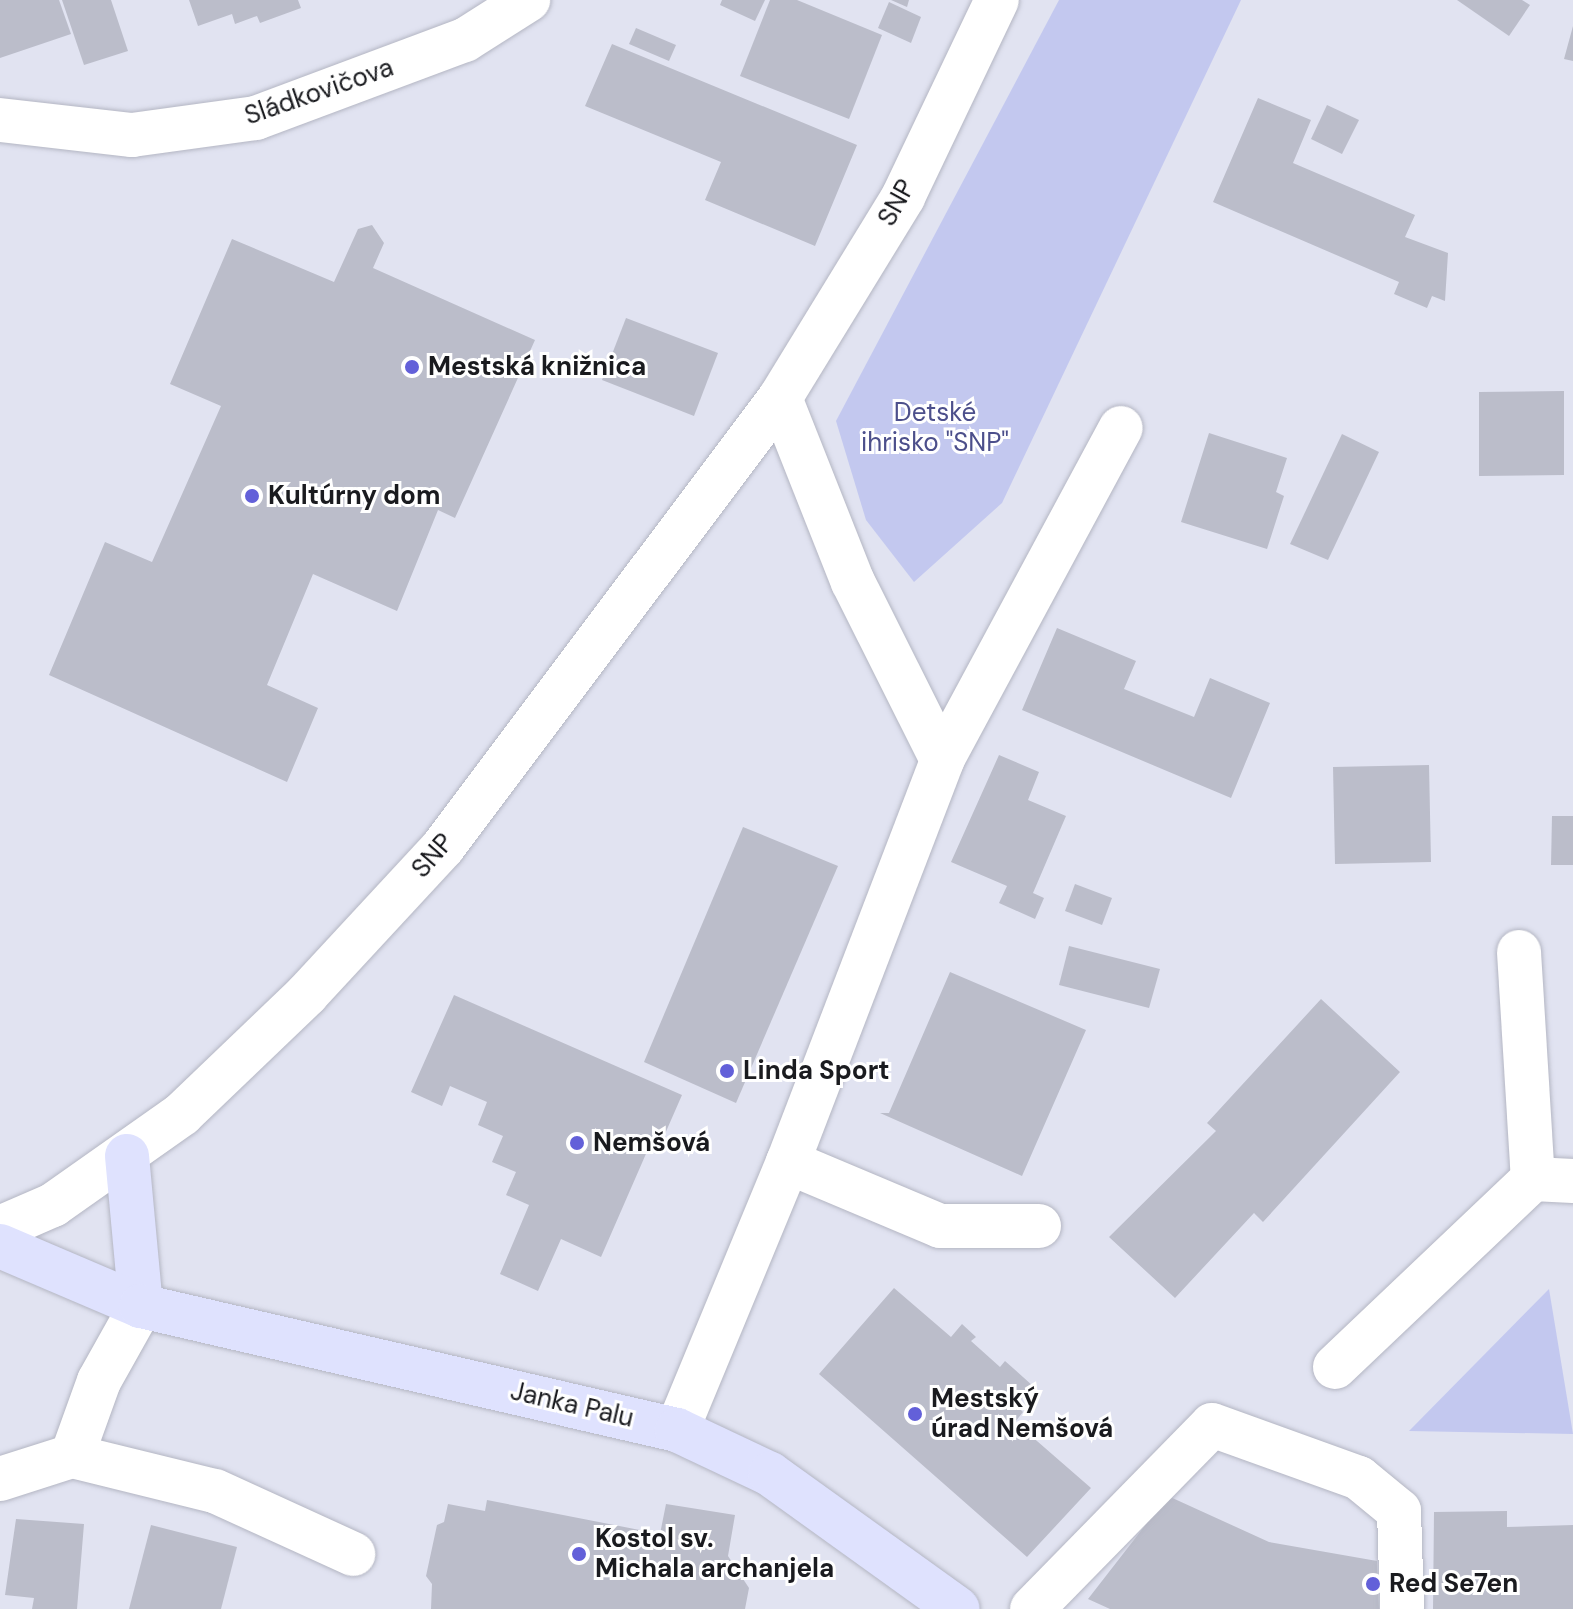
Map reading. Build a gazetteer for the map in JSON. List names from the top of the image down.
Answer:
{
  "streets": {
    "main road": ["Janka Palu"],
    "street": ["Sládkovičova", "SNP"]
  },
  "parks": ["Detské ihrisko \"SNP\""],
  "places": [
    "Mestská knižnica",
    "Kultúrny dom",
    "Linda Sport",
    "Nemšová",
    "Mestský úrad Nemšová",
    "Kostol sv. Michala archanjela",
    "Red Se7en"
  ]
}
